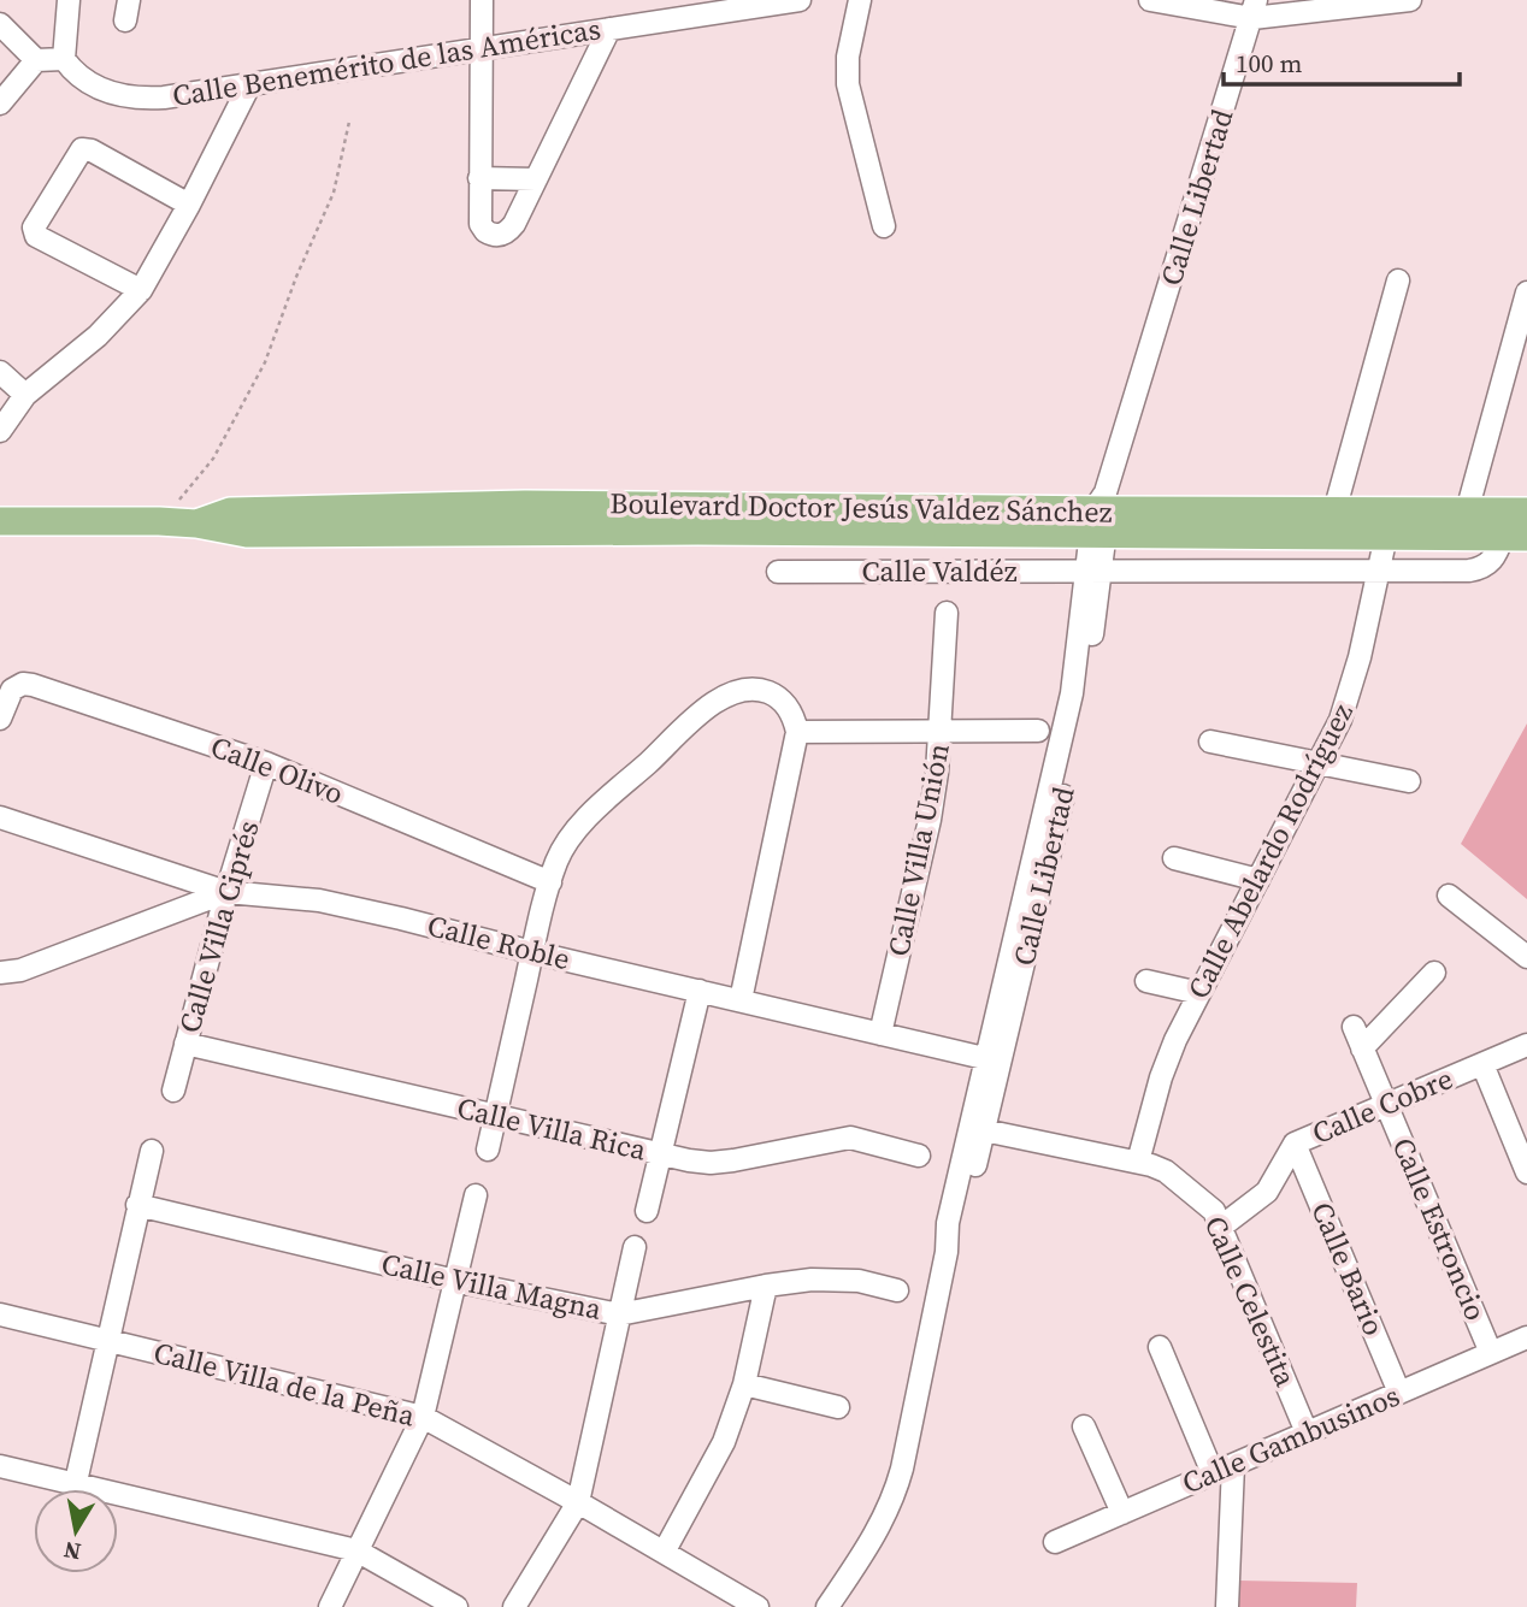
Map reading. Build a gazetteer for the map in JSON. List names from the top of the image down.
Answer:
{
  "streets": {
    "main road": ["Boulevard Doctor Jesús Valdez Sánchez"],
    "street": [
      "Calle Benemérito de las Américas",
      "Calle Libertad",
      "Calle Valdéz",
      "Calle Olivo",
      "Calle Villa Unión",
      "Calle Abelardo Rodríguez",
      "Calle Villa Ciprés",
      "Calle Roble",
      "Calle Cobre",
      "Calle Villa Rica",
      "Calle Estroncio",
      "Calle Bario",
      "Calle Villa Magna",
      "Calle Celestita",
      "Calle Villa de la Peña",
      "Calle Gambusinos"
    ]
  },
  "crossings": [
    ["Calle Libertad", "Boulevard Doctor Jesús Valdez Sánchez"],
    ["Calle Libertad", "Calle Valdéz"],
    ["Calle Libertad", "Calle Roble"],
    ["Calle Libertad", "Calle Celestita"],
    ["Boulevard Doctor Jesús Valdez Sánchez", "Calle Valdéz"],
    ["Boulevard Doctor Jesús Valdez Sánchez", "Calle Abelardo Rodríguez"],
    ["Calle Valdéz", "Calle Abelardo Rodríguez"],
    ["Calle Olivo", "Calle Villa Ciprés"],
    ["Calle Villa Unión", "Calle Roble"],
    ["Calle Abelardo Rodríguez", "Calle Celestita"],
    ["Calle Villa Ciprés", "Calle Roble"],
    ["Calle Villa Ciprés", "Calle Villa Rica"],
    ["Calle Cobre", "Calle Estroncio"],
    ["Calle Cobre", "Calle Bario"],
    ["Calle Cobre", "Calle Celestita"],
    ["Calle Estroncio", "Calle Gambusinos"],
    ["Calle Bario", "Calle Gambusinos"],
    ["Calle Celestita", "Calle Gambusinos"]
  ],
  "scale_bar": "100 m",
  "north": "bottom"
}
